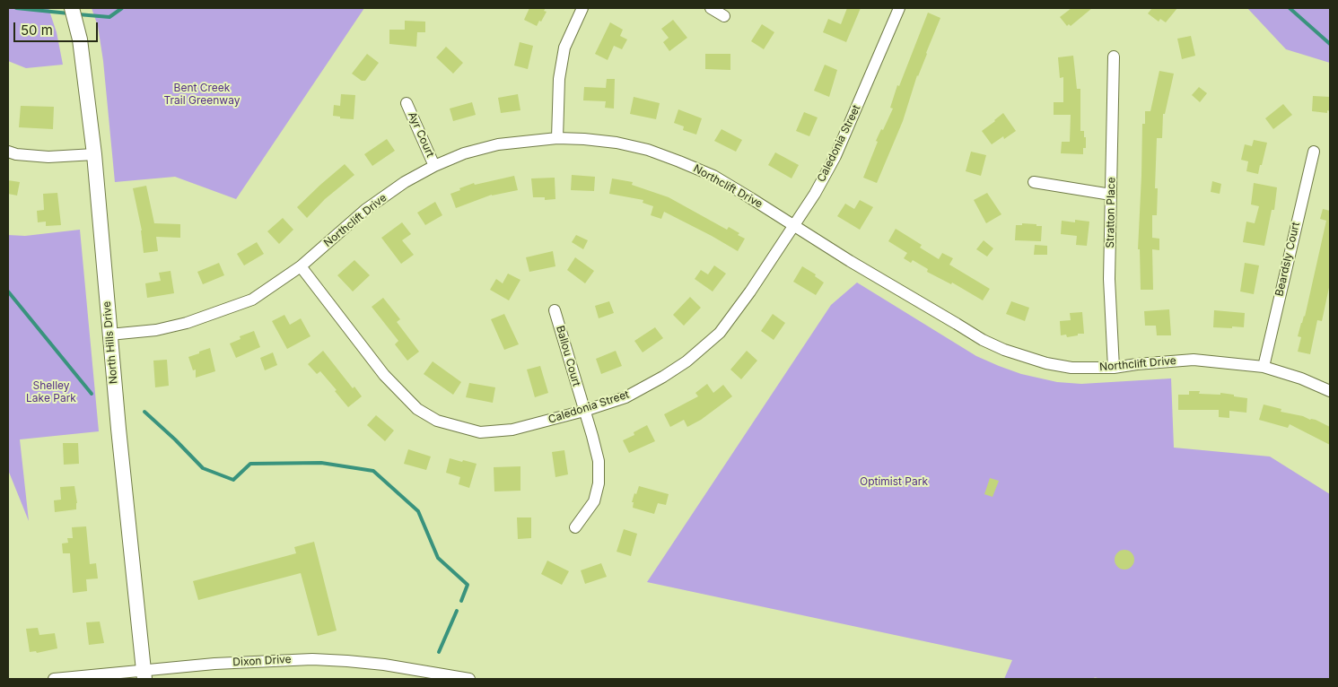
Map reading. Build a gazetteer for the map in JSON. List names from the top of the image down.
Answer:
{
  "streets": {
    "main road": ["North Hills Drive"],
    "street": [
      "Ayr Court",
      "Caledonia Street",
      "Northclift Drive",
      "Stratton Place",
      "Beardsly Court",
      "Ballou Court",
      "Dixon Drive"
    ]
  },
  "crossings": [
    ["Ayr Court", "Northclift Drive"],
    ["Caledonia Street", "Northclift Drive"],
    ["Caledonia Street", "Ballou Court"],
    ["Northclift Drive", "Stratton Place"],
    ["Northclift Drive", "Beardsly Court"],
    ["Northclift Drive", "North Hills Drive"],
    ["North Hills Drive", "Dixon Drive"]
  ],
  "parks": ["Bent Creek Trail Greenway", "Shelley Lake Park", "Optimist Park"],
  "scale_bar": "50 m"
}
